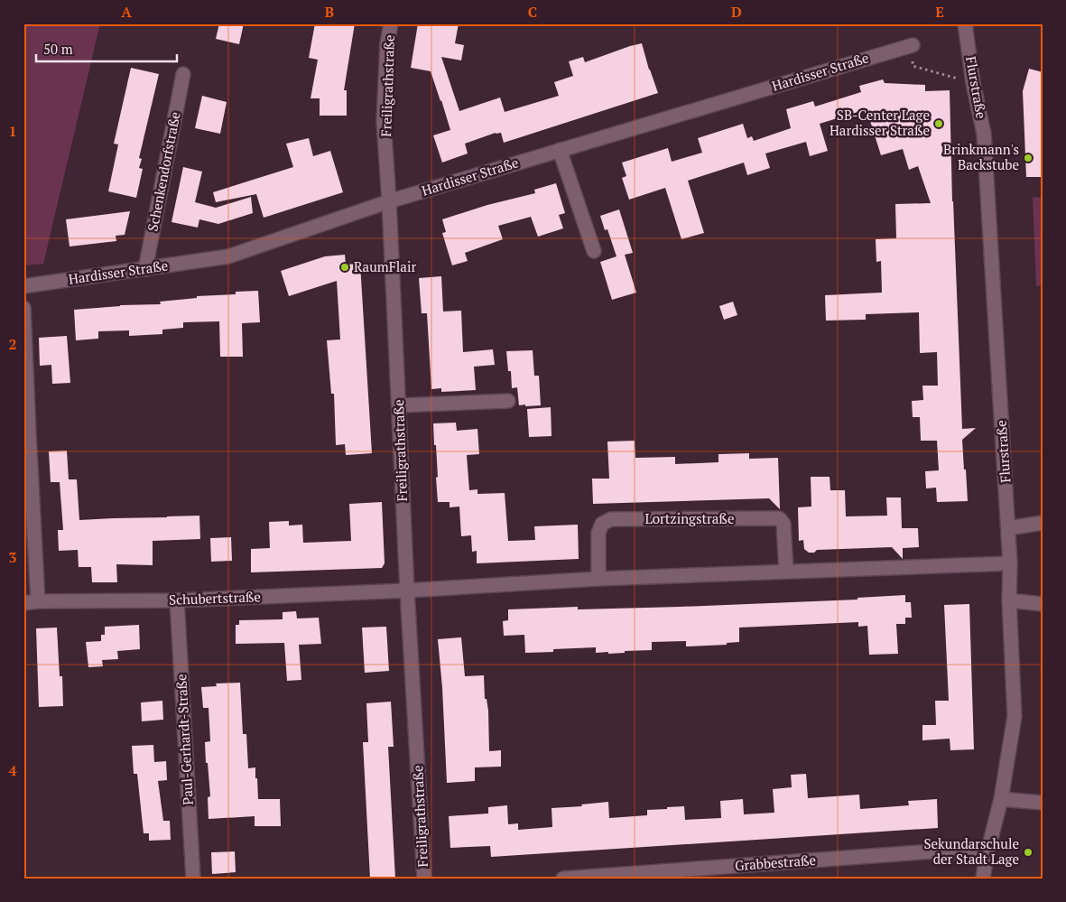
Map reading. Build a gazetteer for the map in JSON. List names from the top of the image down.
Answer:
{
  "streets": {
    "street": [
      "Hardisser Straße",
      "Freiligrathstraße",
      "Flurstraße",
      "Schenkendorfstraße",
      "Lortzingstraße",
      "Schubertstraße",
      "Paul-Gerhardt-Straße",
      "Grabbestraße"
    ]
  },
  "crossings": [
    ["Hardisser Straße", "Freiligrathstraße"],
    ["Hardisser Straße", "Schenkendorfstraße"],
    ["Freiligrathstraße", "Schubertstraße"],
    ["Flurstraße", "Grabbestraße"],
    ["Schubertstraße", "Paul-Gerhardt-Straße"]
  ],
  "places": [
    "SB-Center Lage Hardisser Straße",
    "Brinkmann's Backstube",
    "RaumFlair",
    "Sekundarschule der Stadt Lage"
  ],
  "scale_bar": "50 m",
  "grid": {
    "columns": [
      "A",
      "B",
      "C",
      "D",
      "E"
    ],
    "rows": [
      "1",
      "2",
      "3",
      "4"
    ]
  }
}
